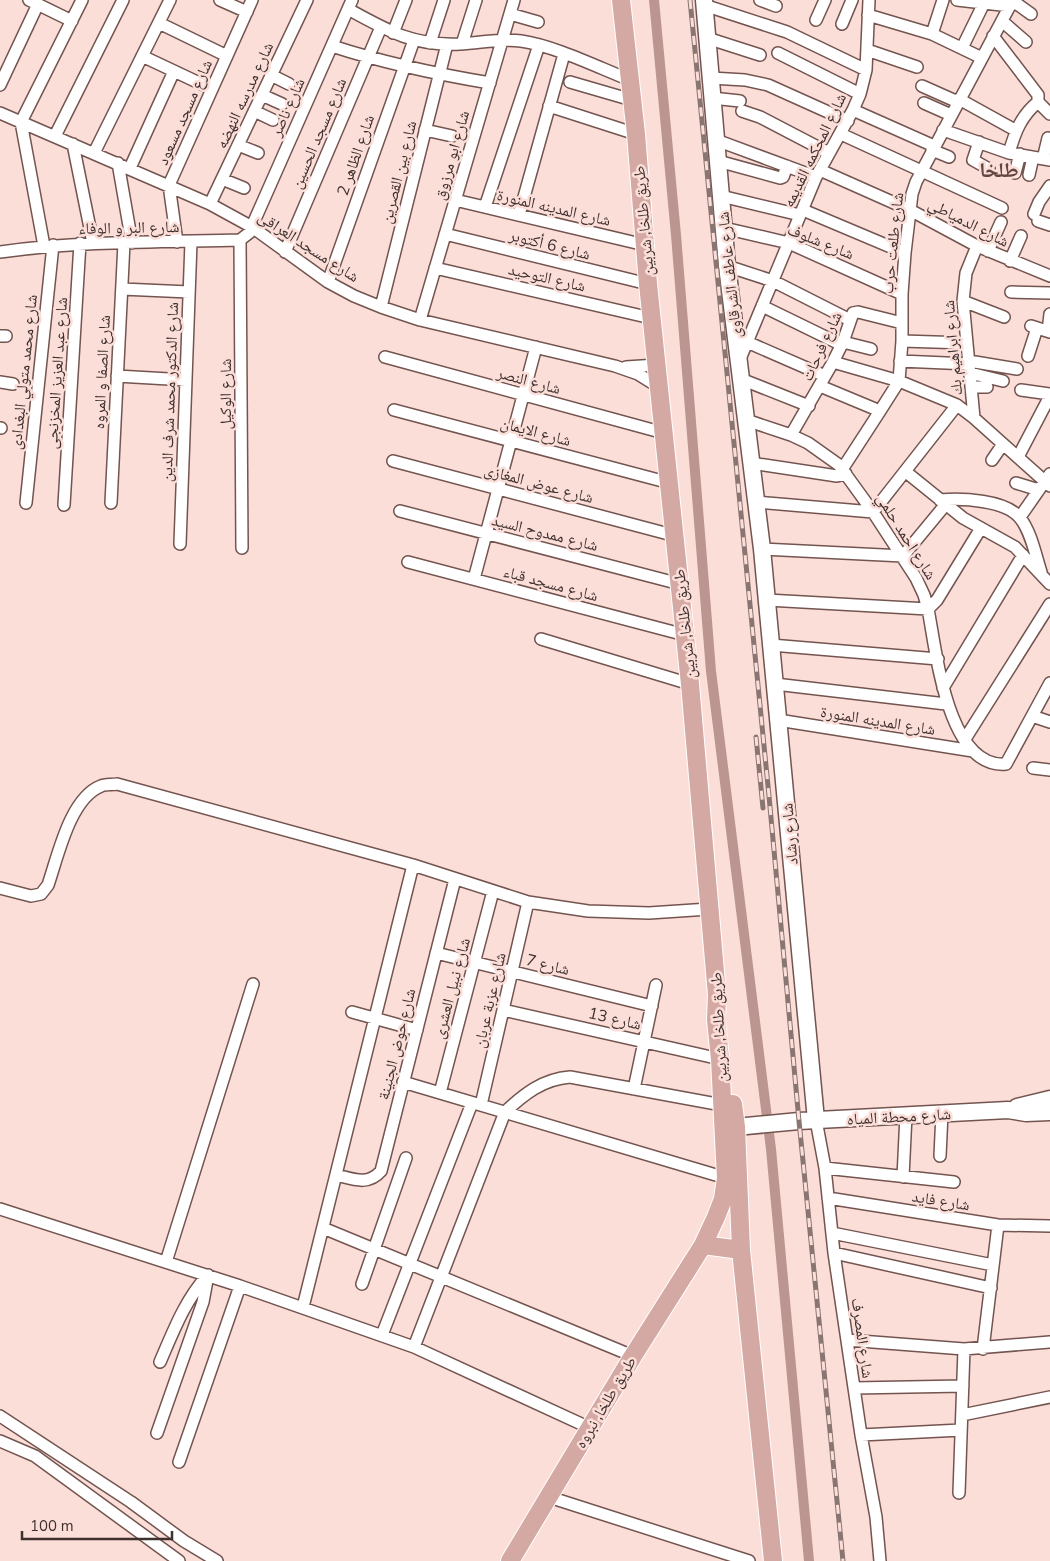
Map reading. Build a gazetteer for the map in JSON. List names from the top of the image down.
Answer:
{
  "streets": {
    "main road": ["طريق طلخا, شربين", "طريق طلخا, نبروه"],
    "street": [
      "شارع مدرسه النهضه",
      "شارع ناصر",
      "شارع مسجد مسعود",
      "شارع مسجد الحسين",
      "شارع المحكمه القديمه",
      "شارع الظاهر 2",
      "شارع ابو مرزوق",
      "شارع بين القصرين",
      "شارع المدينه المنورة",
      "شارع الدمياطي",
      "شارع البر و الوفاء",
      "شارع شلوف",
      "شارع طلعت حرب",
      "شارع 6 أكتوبر",
      "شارع مسجد العراقى",
      "شارع عاطف الشرقاوى",
      "شارع التوحيد",
      "شارع فرحات",
      "شارع ابراهيم بك",
      "شارع محمد متولي البغدادى",
      "شارع الصفا و المروه",
      "شارع عبد العزيز المخزنجى",
      "شارع النصر",
      "شارع الدكتور محمد شرف الدين",
      "شارع الوكيل",
      "شارع الايمان",
      "شارع عوض المغازى",
      "شارع ممدوح السيد",
      "شارع احمد حلمي",
      "شارع مسجد قباء",
      "شارع رشاد",
      "شارع 7",
      "شارع نبيل العشرى",
      "شارع عزبة عربان",
      "شارع 13",
      "شارع حوض الجنينة",
      "شارع محطة المياه",
      "شارع فايد",
      "شارع المصرف"
    ]
  },
  "crossings": [
    ["شارع مدرسه النهضه", "شارع مسجد العراقى"],
    ["شارع ناصر", "شارع مسجد العراقى"],
    ["شارع مسجد مسعود", "شارع البر و الوفاء"],
    ["شارع مسجد مسعود", "شارع مسجد العراقى"],
    ["شارع مسجد الحسين", "شارع مسجد العراقى"],
    ["شارع المحكمه القديمه", "شارع الدمياطي"],
    ["شارع المحكمه القديمه", "شارع شلوف"],
    ["شارع المحكمه القديمه", "شارع عاطف الشرقاوى"],
    ["شارع الظاهر 2", "شارع مسجد العراقى"],
    ["شارع ابو مرزوق", "شارع المدينه المنورة"],
    ["شارع ابو مرزوق", "شارع 6 أكتوبر"],
    ["شارع ابو مرزوق", "شارع مسجد العراقى"],
    ["شارع ابو مرزوق", "شارع التوحيد"],
    ["شارع بين القصرين", "شارع مسجد العراقى"],
    ["شارع المدينه المنورة", "طريق طلخا, شربين"],
    ["شارع المدينه المنورة", "شارع احمد حلمي"],
    ["شارع المدينه المنورة", "شارع رشاد"],
    ["طريق طلخا, شربين", "شارع 6 أكتوبر"],
    ["طريق طلخا, شربين", "شارع مسجد العراقى"],
    ["طريق طلخا, شربين", "شارع التوحيد"],
    ["طريق طلخا, شربين", "شارع النصر"],
    ["طريق طلخا, شربين", "شارع الايمان"],
    ["طريق طلخا, شربين", "شارع عوض المغازى"],
    ["طريق طلخا, شربين", "شارع ممدوح السيد"],
    ["طريق طلخا, شربين", "شارع مسجد قباء"],
    ["طريق طلخا, شربين", "شارع 13"],
    ["طريق طلخا, شربين", "طريق طلخا, نبروه"],
    ["شارع الدمياطي", "شارع طلعت حرب"],
    ["شارع الدمياطي", "شارع عاطف الشرقاوى"],
    ["شارع الدمياطي", "شارع ابراهيم بك"],
    ["شارع البر و الوفاء", "شارع محمد متولي البغدادى"],
    ["شارع البر و الوفاء", "شارع الصفا و المروه"],
    ["شارع البر و الوفاء", "شارع عبد العزيز المخزنجى"],
    ["شارع البر و الوفاء", "شارع الدكتور محمد شرف الدين"],
    ["شارع البر و الوفاء", "شارع الوكيل"],
    ["شارع شلوف", "شارع طلعت حرب"],
    ["شارع شلوف", "شارع عاطف الشرقاوى"],
    ["شارع طلعت حرب", "شارع فرحات"],
    ["شارع طلعت حرب", "شارع احمد حلمي"],
    ["شارع مسجد العراقى", "شارع محمد متولي البغدادى"],
    ["شارع مسجد العراقى", "شارع الصفا و المروه"],
    ["شارع عاطف الشرقاوى", "شارع احمد حلمي"],
    ["شارع عاطف الشرقاوى", "شارع رشاد"],
    ["شارع فرحات", "شارع احمد حلمي"],
    ["شارع رشاد", "شارع محطة المياه"],
    ["شارع رشاد", "شارع المصرف"],
    ["شارع 7", "شارع نبيل العشرى"],
    ["شارع 7", "شارع عزبة عربان"],
    ["شارع 7", "شارع حوض الجنينة"],
    ["شارع عزبة عربان", "شارع 13"],
    ["شارع محطة المياه", "شارع المصرف"],
    ["شارع فايد", "شارع المصرف"]
  ],
  "districts": ["طلخا"],
  "scale_bar": "100 m"
}
